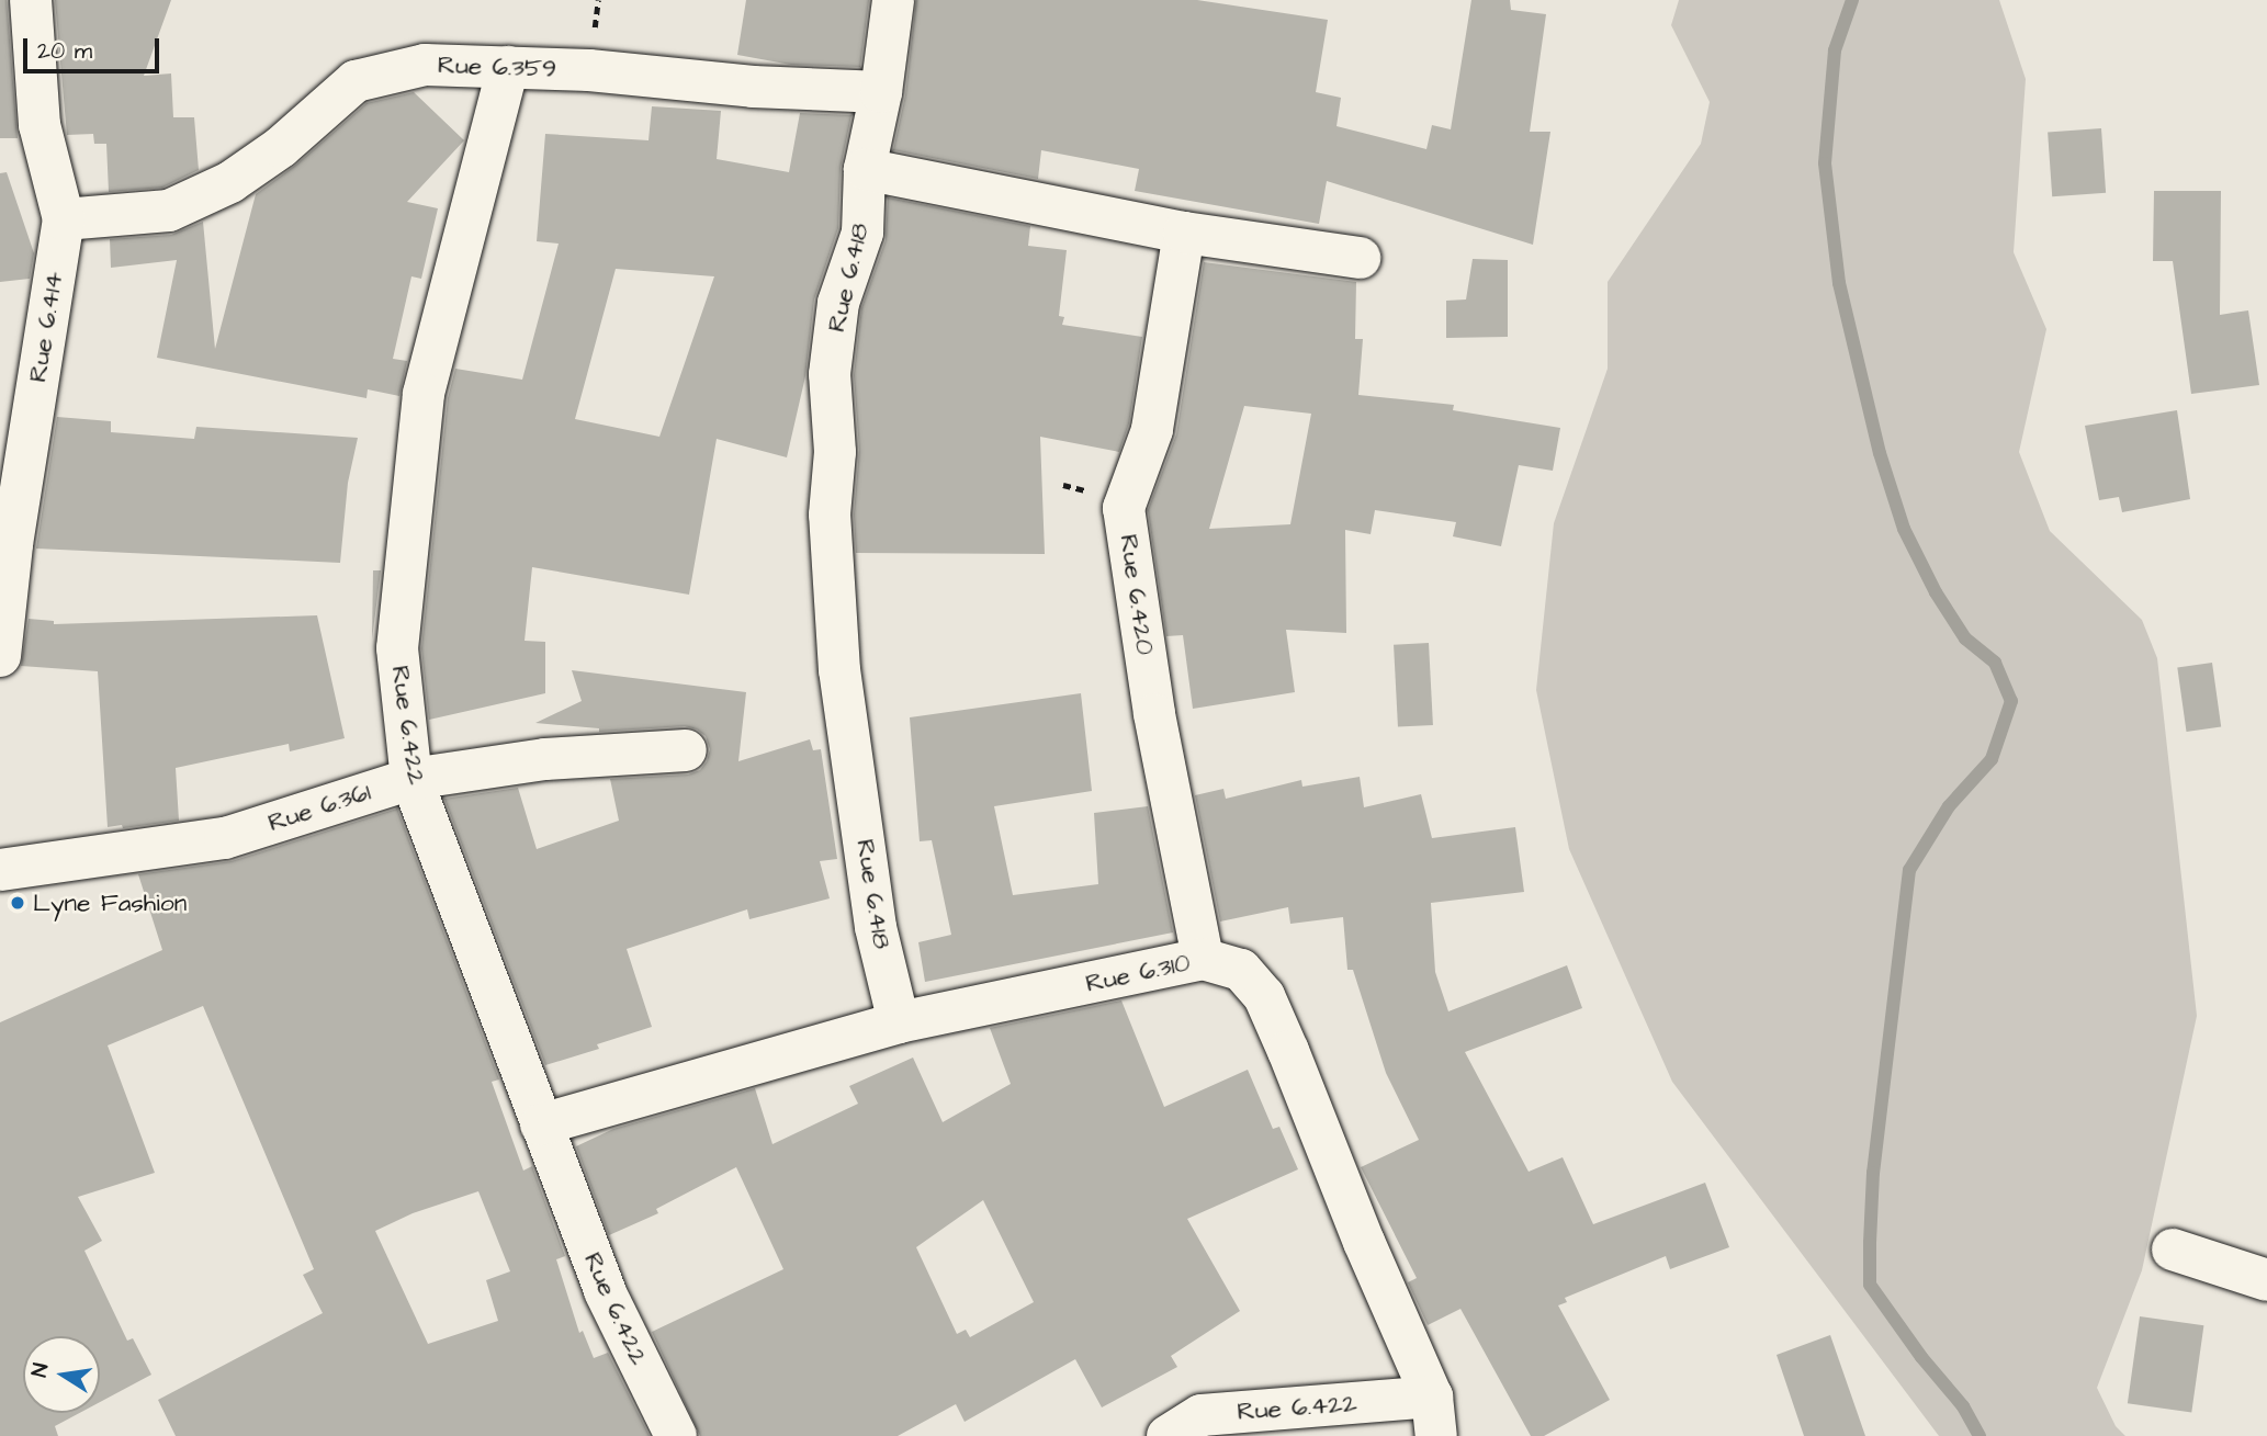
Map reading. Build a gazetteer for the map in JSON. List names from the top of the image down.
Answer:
{
  "streets": {
    "street": [
      "Rue 6.359",
      "Rue 6.418",
      "Rue 6.414",
      "Rue 6.420",
      "Rue 6.422",
      "Rue 6.361",
      "Rue 6.310"
    ]
  },
  "crossings": [
    ["Rue 6.359", "Rue 6.418"],
    ["Rue 6.359", "Rue 6.414"],
    ["Rue 6.359", "Rue 6.422"],
    ["Rue 6.418", "Rue 6.310"],
    ["Rue 6.420", "Rue 6.310"],
    ["Rue 6.422", "Rue 6.361"],
    ["Rue 6.422", "Rue 6.310"]
  ],
  "places": ["Lyne Fashion"],
  "scale_bar": "20 m",
  "north": "left"
}
